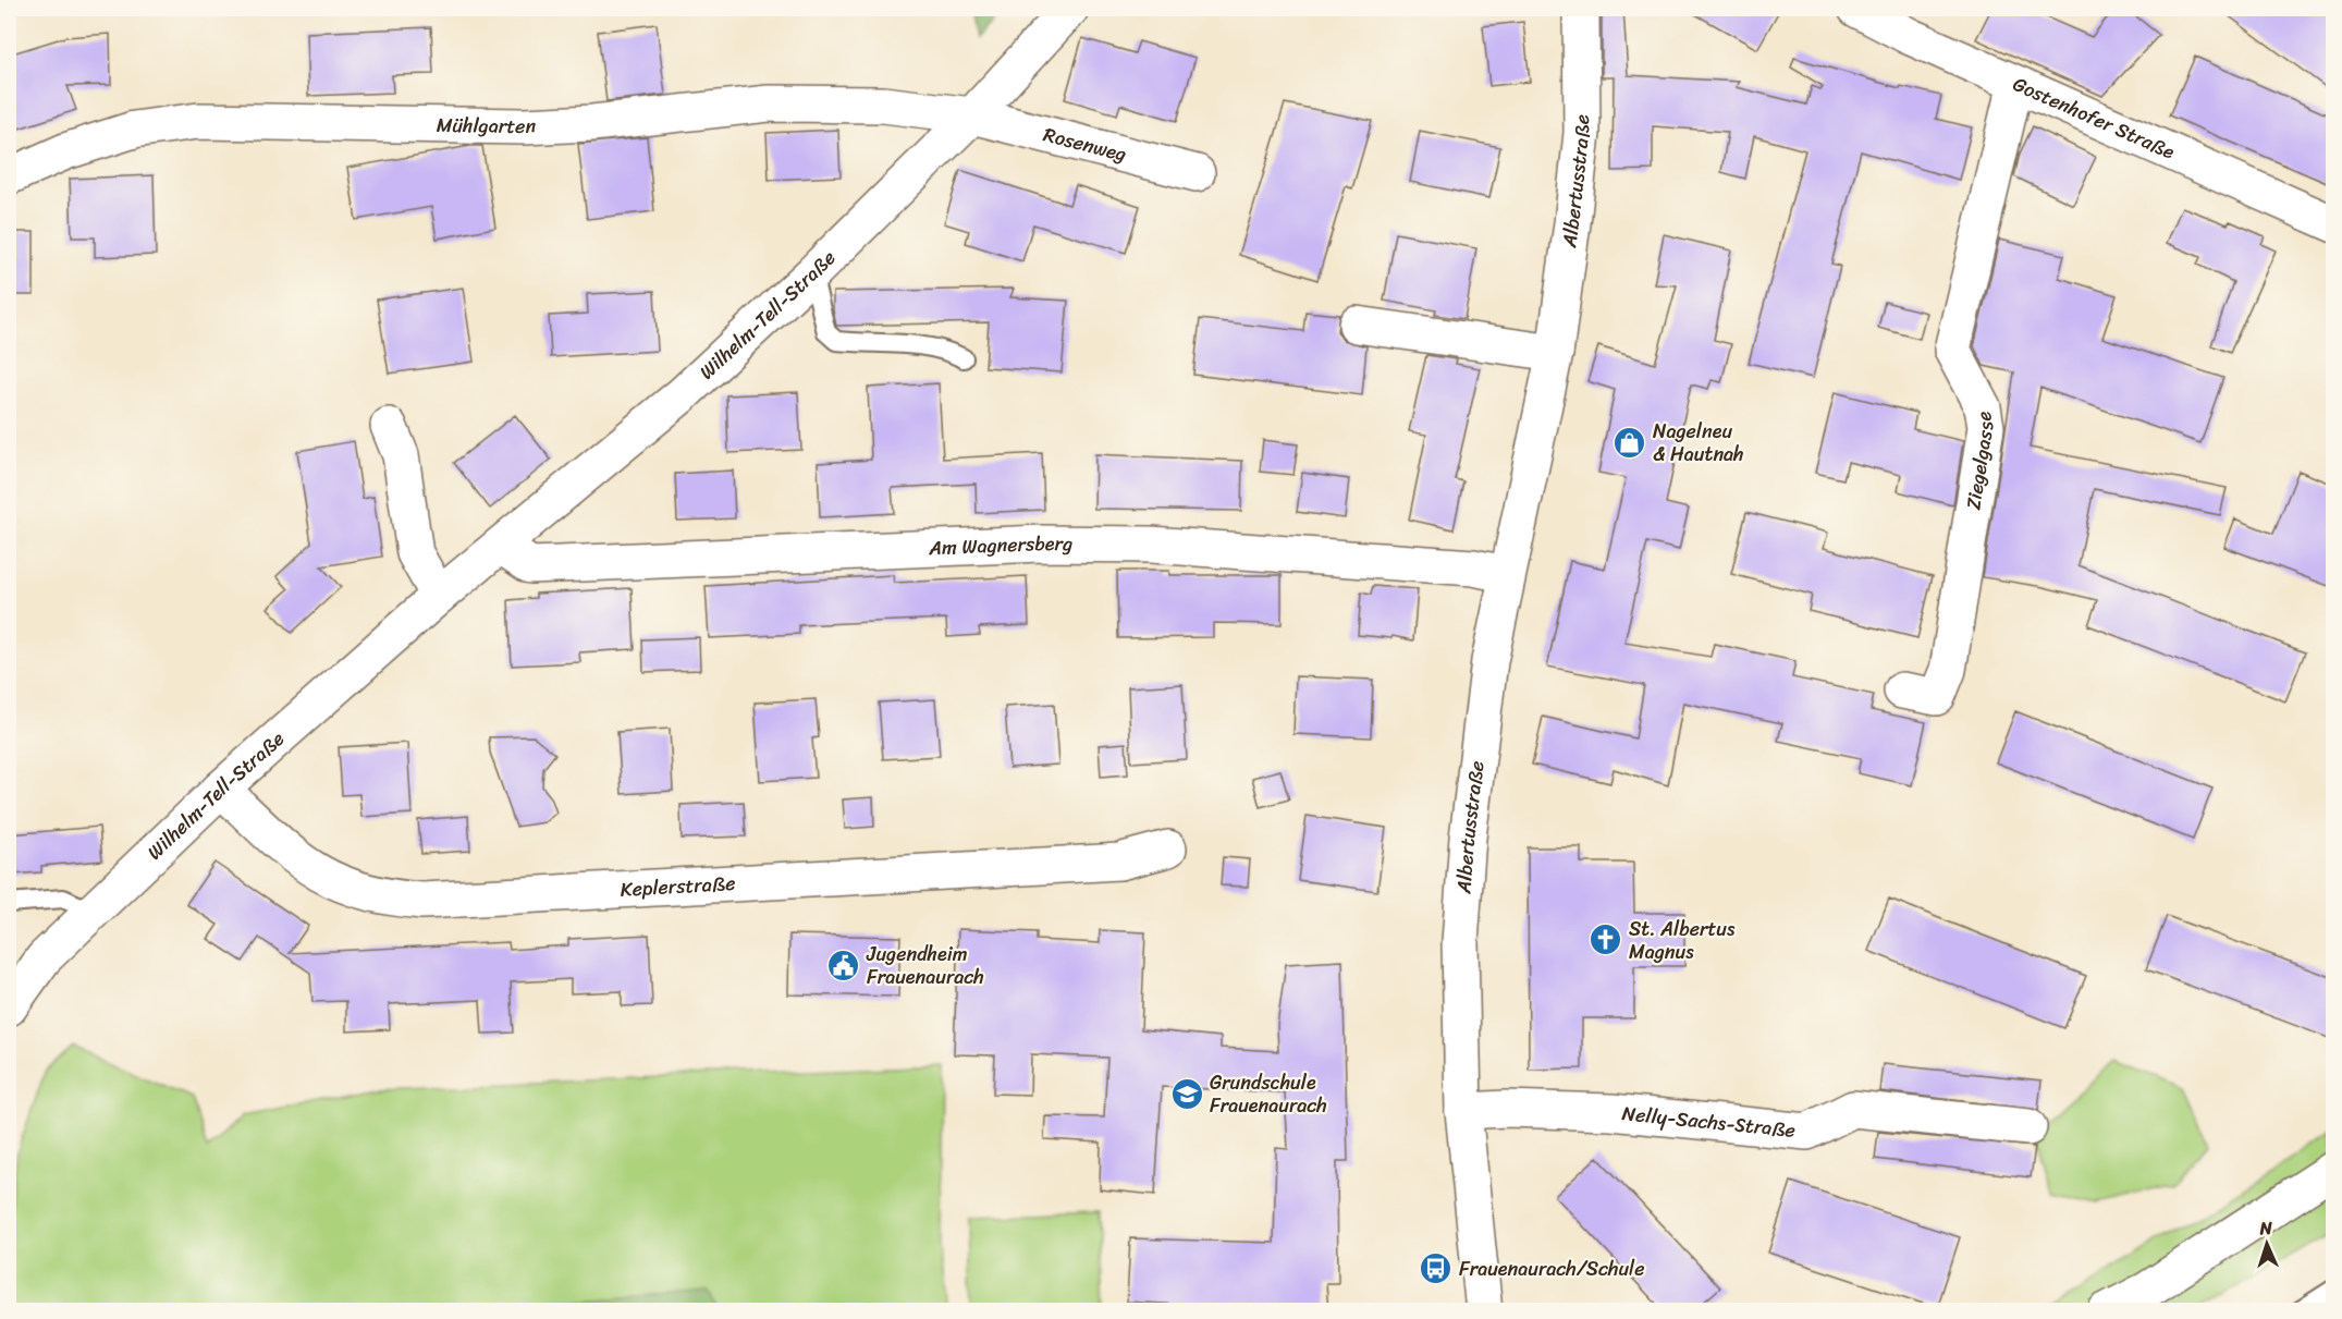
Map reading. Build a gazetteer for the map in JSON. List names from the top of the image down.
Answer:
{
  "streets": {
    "street": [
      "Gostenhofer Straße",
      "Mühlgarten",
      "Rosenweg",
      "Albertusstraße",
      "Wilhelm-Tell-Straße",
      "Ziegelgasse",
      "Am Wagnersberg",
      "Keplerstraße",
      "Nelly-Sachs-Straße"
    ]
  },
  "crossings": [
    ["Gostenhofer Straße", "Ziegelgasse"],
    ["Mühlgarten", "Rosenweg"],
    ["Mühlgarten", "Wilhelm-Tell-Straße"],
    ["Rosenweg", "Wilhelm-Tell-Straße"],
    ["Albertusstraße", "Am Wagnersberg"],
    ["Albertusstraße", "Nelly-Sachs-Straße"],
    ["Wilhelm-Tell-Straße", "Am Wagnersberg"],
    ["Wilhelm-Tell-Straße", "Keplerstraße"]
  ],
  "places": {
    "shop": ["Nagelneu & Hautnah"],
    "church": ["St. Albertus Magnus"],
    "public building": ["Jugendheim Frauenaurach"],
    "school or university": ["Grundschule Frauenaurach"],
    "bus stop": ["Frauenaurach/Schule"]
  },
  "north": "top"
}
